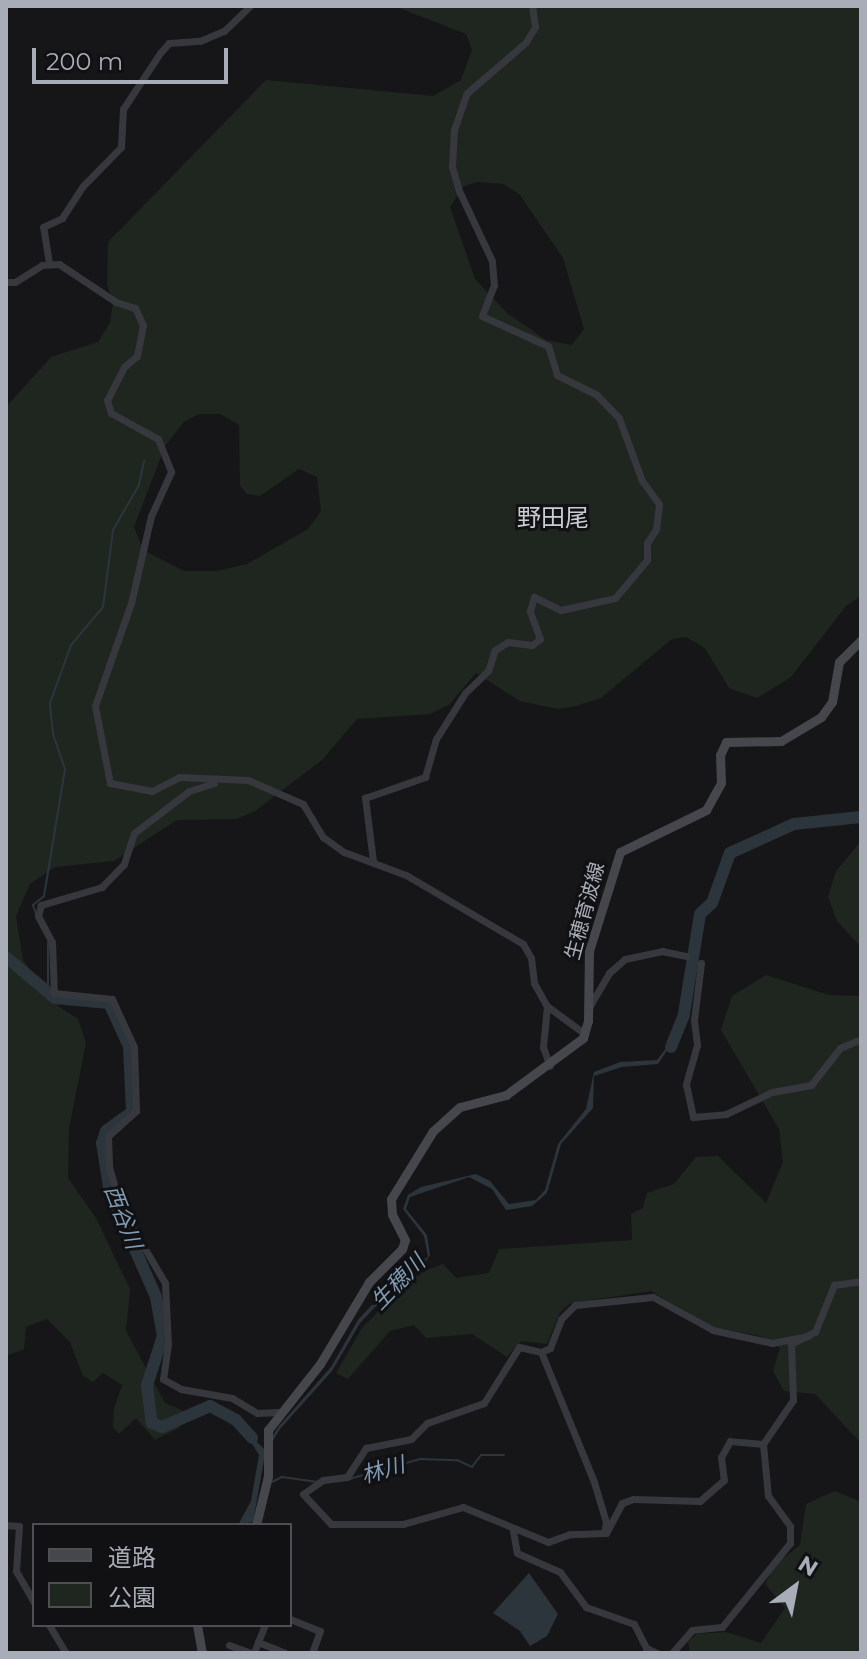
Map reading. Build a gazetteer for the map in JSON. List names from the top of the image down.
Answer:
{
  "streets": {
    "main road": ["生穂育波線"]
  },
  "districts": ["野田尾"],
  "water": ["西谷川", "生穂川", "林川"],
  "legend": ["道路", "公園"],
  "scale_bar": "200 m",
  "north": "top right"
}
